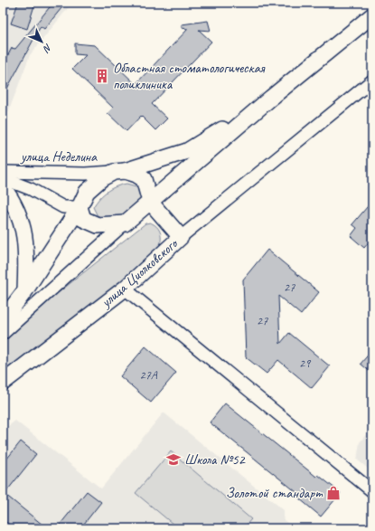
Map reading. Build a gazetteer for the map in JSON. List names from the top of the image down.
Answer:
{
  "streets": {
    "main road": ["улица Циолковского"],
    "street": ["улица Неделина"]
  },
  "crossings": [
    ["улица Неделина", "улица Циолковского"]
  ],
  "places": {
    "building": ["Областная стоматологическая поликлиника"],
    "school or university": ["Школа №52"],
    "shop": ["Золотой стандарт"]
  },
  "house_numbers": [
    "27",
    "27",
    "29",
    "27А"
  ],
  "north": "bottom right"
}
